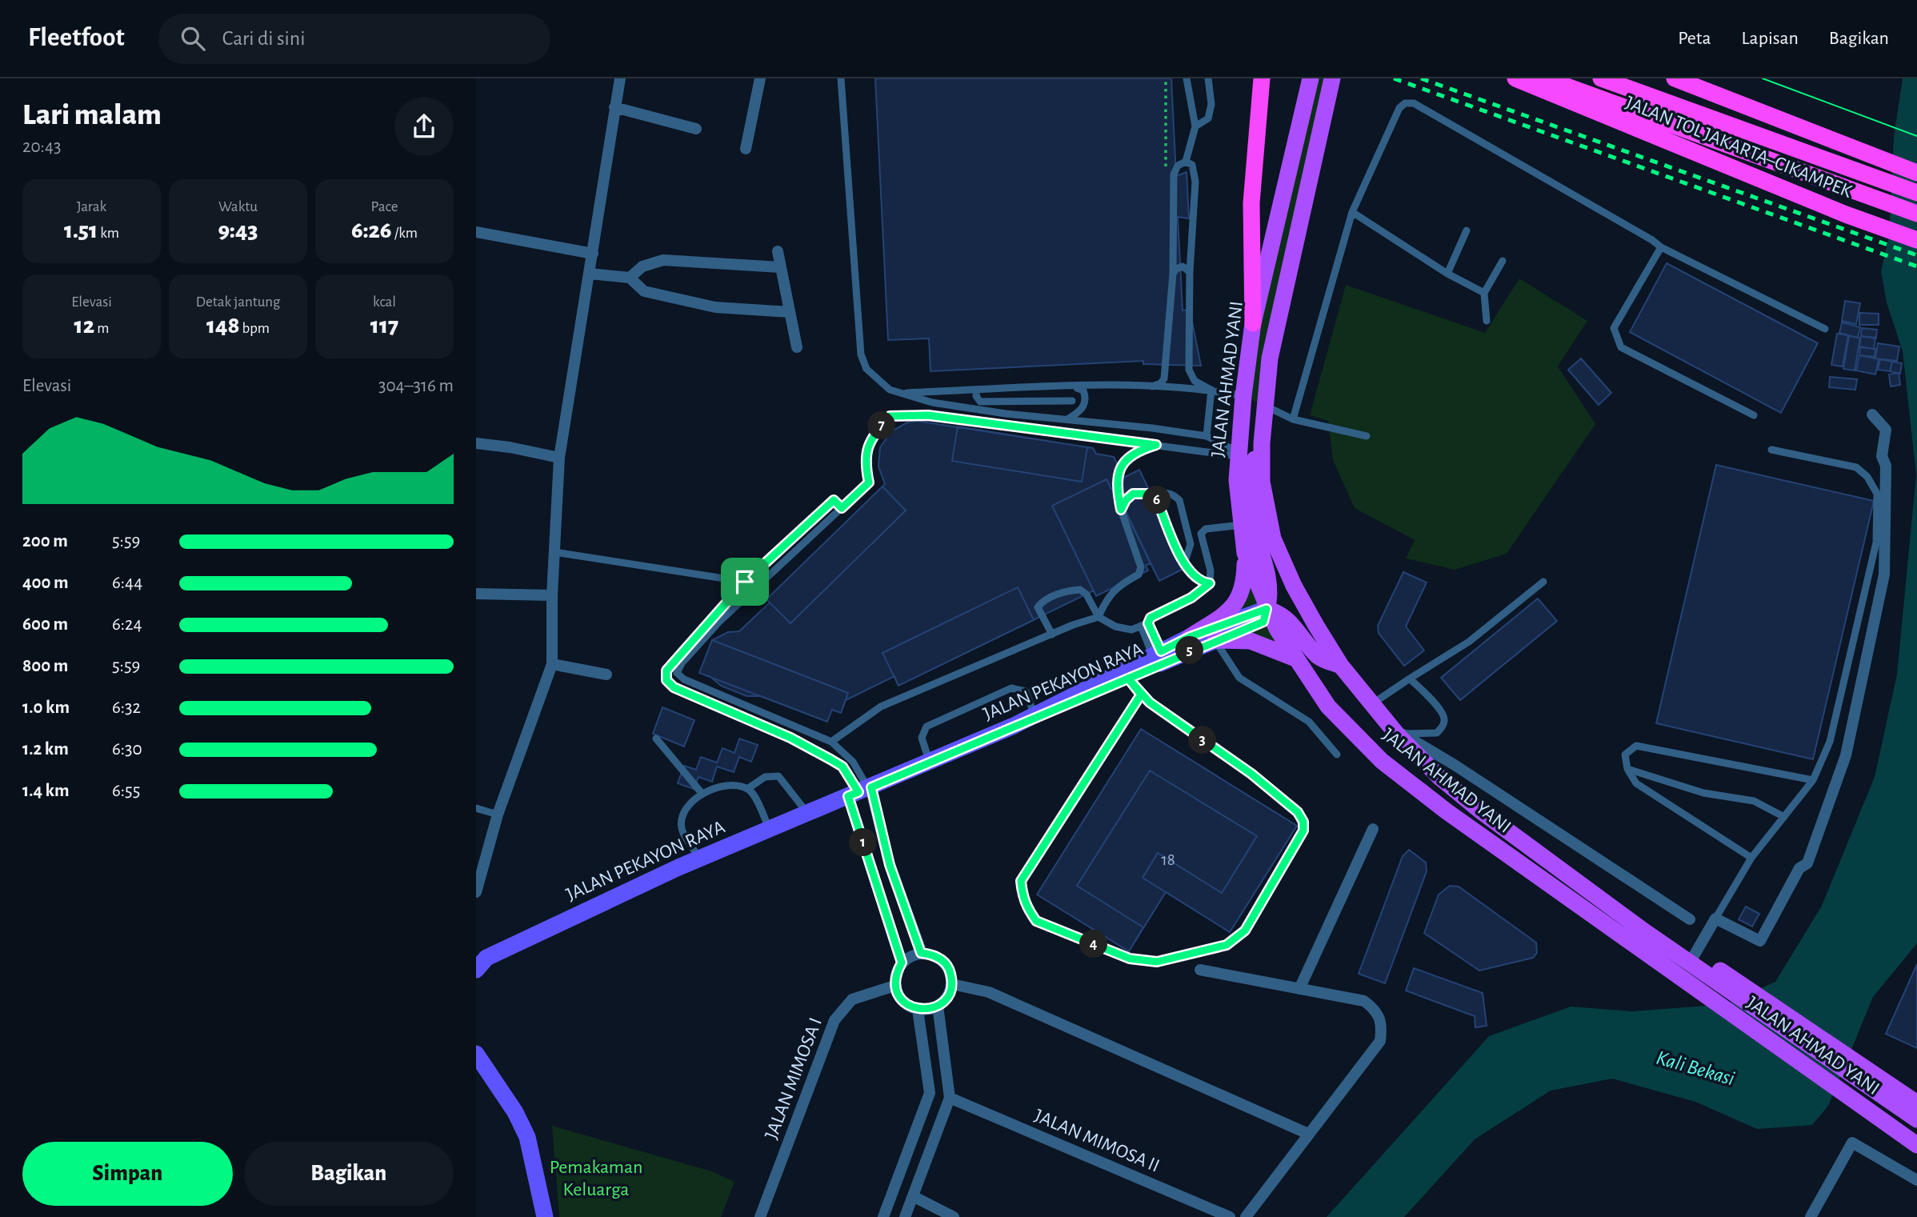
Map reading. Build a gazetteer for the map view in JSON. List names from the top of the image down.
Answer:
{
  "streets": {
    "highway": ["JALAN TOL JAKARTA–CIKAMPEK", "JALAN AHMAD YANI"],
    "main road": ["JALAN PEKAYON RAYA"],
    "street": ["JALAN MIMOSA I", "JALAN MIMOSA II"]
  },
  "crossings": [
    ["JALAN AHMAD YANI", "JALAN PEKAYON RAYA"]
  ],
  "water": ["Kali Bekasi"],
  "parks": ["Pemakaman Keluarga"],
  "house_numbers": ["18"],
  "page": {
    "header": "Fleetfoot",
    "search": "Cari di sini",
    "nav": ["Peta", "Lapisan", "Bagikan"],
    "heading": ["Lari malam", "20:43"],
    "stats": [
      ["Jarak", "1.51 km"],
      ["Waktu", "9:43"],
      ["Pace", "6:26 /km"],
      ["Elevasi", "12 m"],
      ["Detak jantung", "148 bpm"],
      ["kcal", "117"]
    ],
    "chart": ["Elevasi", "304–316 m"],
    "pins": [
      "7",
      "6",
      "5",
      "3",
      "1",
      "4"
    ],
    "list": [
      {
        "name": "200 m",
        "note": "5:59"
      },
      {
        "name": "400 m",
        "note": "6:44"
      },
      {
        "name": "600 m",
        "note": "6:24"
      },
      {
        "name": "800 m",
        "note": "5:59"
      },
      {
        "name": "1.0 km",
        "note": "6:32"
      },
      {
        "name": "1.2 km",
        "note": "6:30"
      },
      {
        "name": "1.4 km",
        "note": "6:55"
      }
    ],
    "buttons": ["Simpan", "Bagikan"]
  }
}
